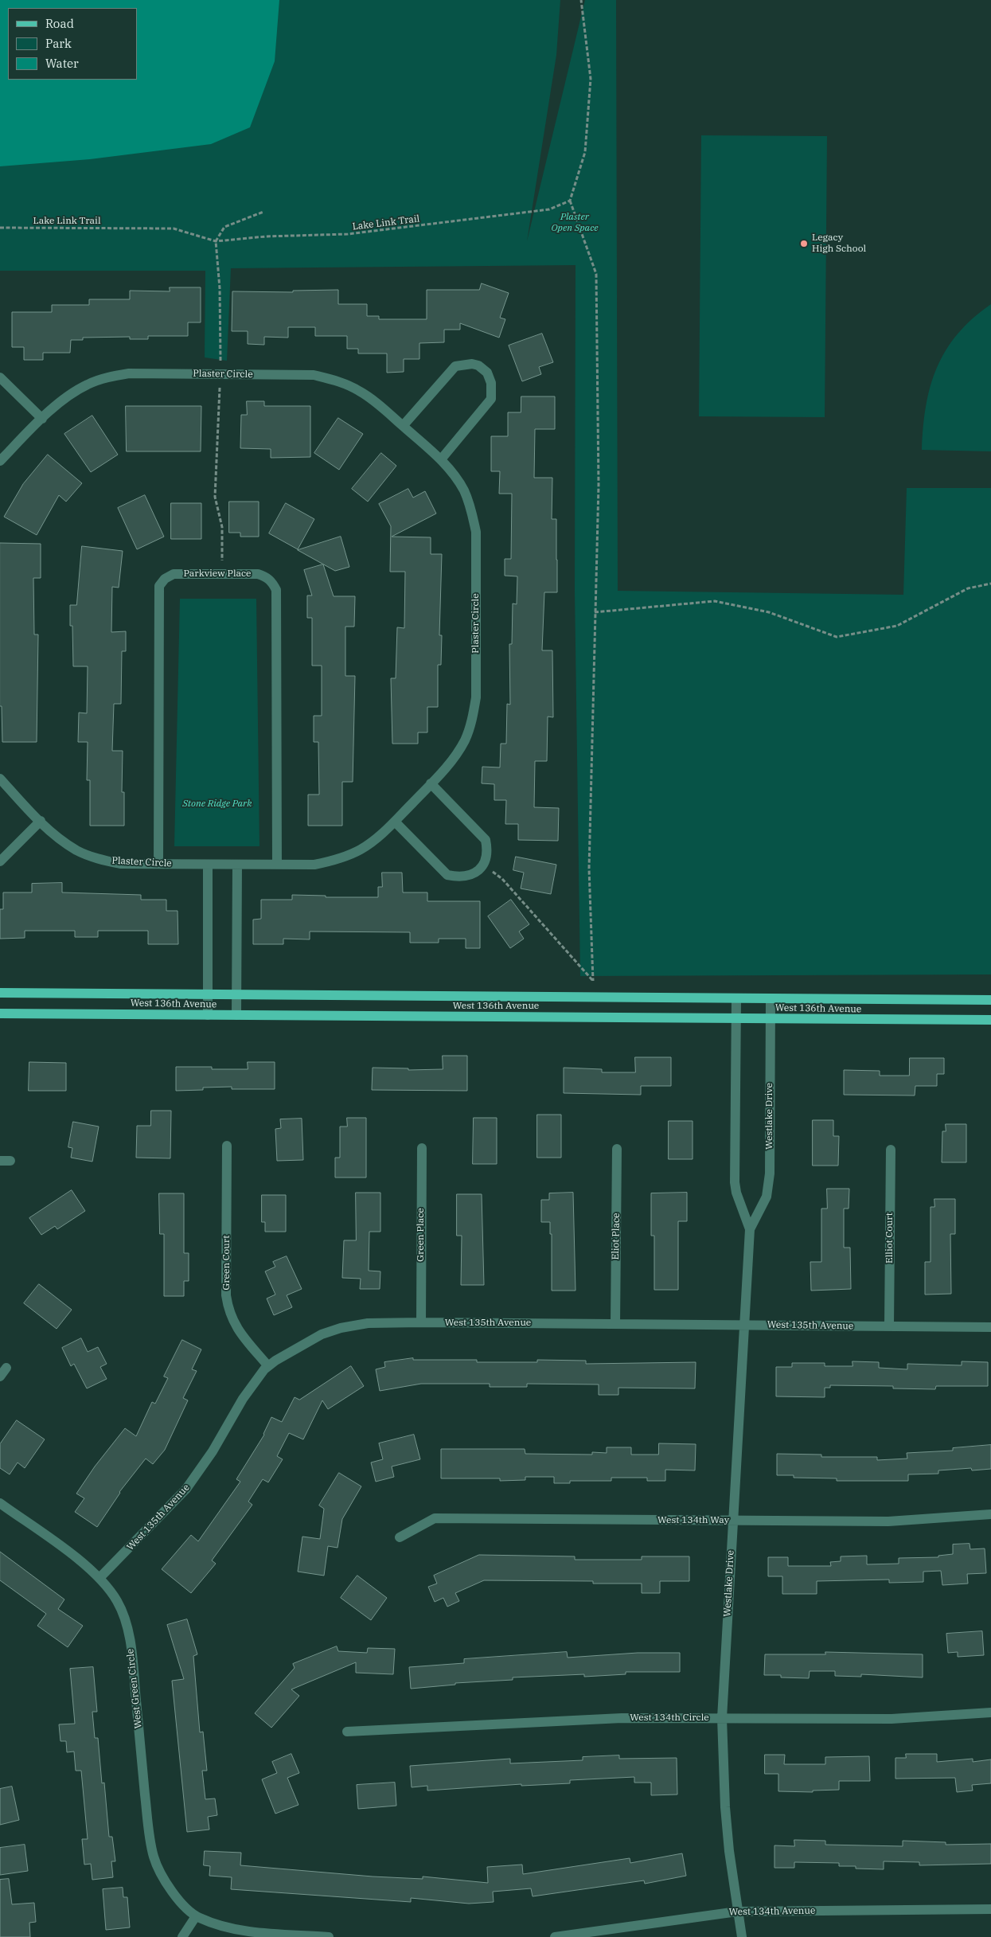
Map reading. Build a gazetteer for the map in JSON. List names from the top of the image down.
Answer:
{
  "streets": {
    "main road": ["West 136th Avenue"],
    "street": [
      "Plaster Circle",
      "Parkview Place",
      "Westlake Drive",
      "Green Place",
      "Eliot Place",
      "Elliot Court",
      "Green Court",
      "West 135th Avenue",
      "West 134th Way",
      "West Green Circle",
      "West 134th Circle",
      "West 134th Avenue"
    ],
    "path": ["Lake Link Trail"]
  },
  "crossings": [
    ["Plaster Circle", "Parkview Place"],
    ["West 136th Avenue", "Westlake Drive"],
    ["Westlake Drive", "West 135th Avenue"],
    ["Westlake Drive", "West 134th Way"],
    ["Westlake Drive", "West 134th Circle"],
    ["Westlake Drive", "West 134th Avenue"],
    ["Green Place", "West 135th Avenue"],
    ["Eliot Place", "West 135th Avenue"],
    ["Elliot Court", "West 135th Avenue"],
    ["Green Court", "West 135th Avenue"],
    ["West 135th Avenue", "West Green Circle"]
  ],
  "parks": ["Plaster Open Space", "Stone Ridge Park"],
  "places": ["Legacy High School"],
  "legend": ["Road", "Park", "Water"]
}
